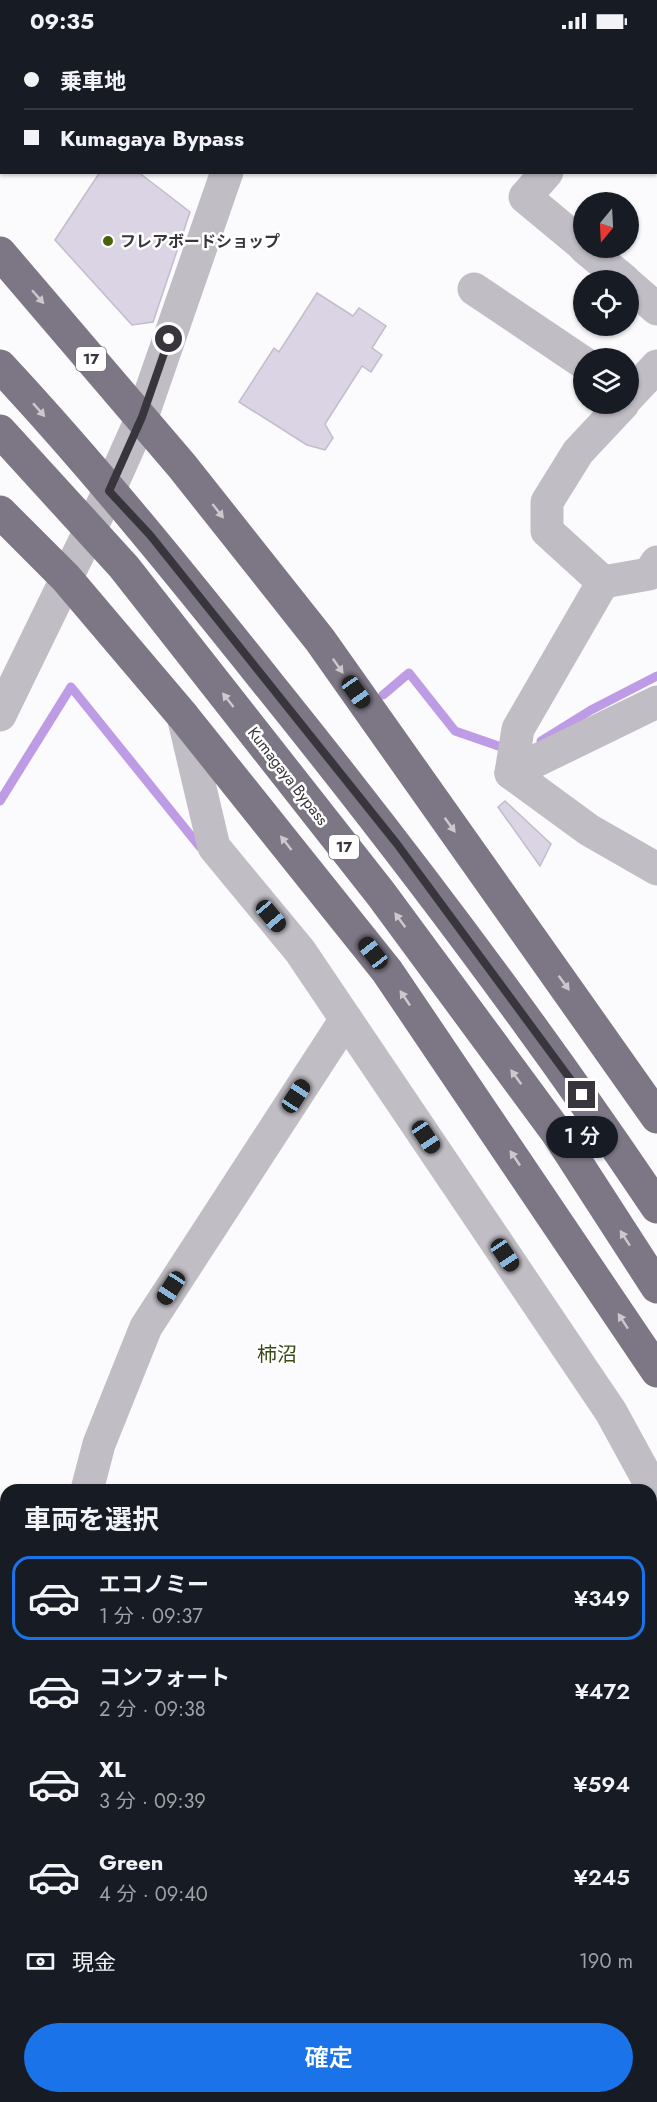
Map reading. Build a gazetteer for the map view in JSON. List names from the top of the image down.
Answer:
{
  "streets": {
    "highway": ["17", "Kumagaya Bypass"]
  },
  "districts": ["柿沼"],
  "places": ["フレアボードショップ"],
  "north": "bottom",
  "page": {
    "status": "09:35",
    "banner": ["乗車地", "Kumagaya Bypass"],
    "bubble": "1 分",
    "heading": "車両を選択",
    "list": [
      {
        "name": "エコノミー",
        "note": "1 分 · 09:37",
        "value": "¥349"
      },
      {
        "name": "コンフォート",
        "note": "2 分 · 09:38",
        "value": "¥472"
      },
      {
        "name": "XL",
        "note": "3 分 · 09:39",
        "value": "¥594"
      },
      {
        "name": "Green",
        "note": "4 分 · 09:40",
        "value": "¥245"
      }
    ],
    "pay": ["現金", "190 m"],
    "buttons": "確定"
  }
}
